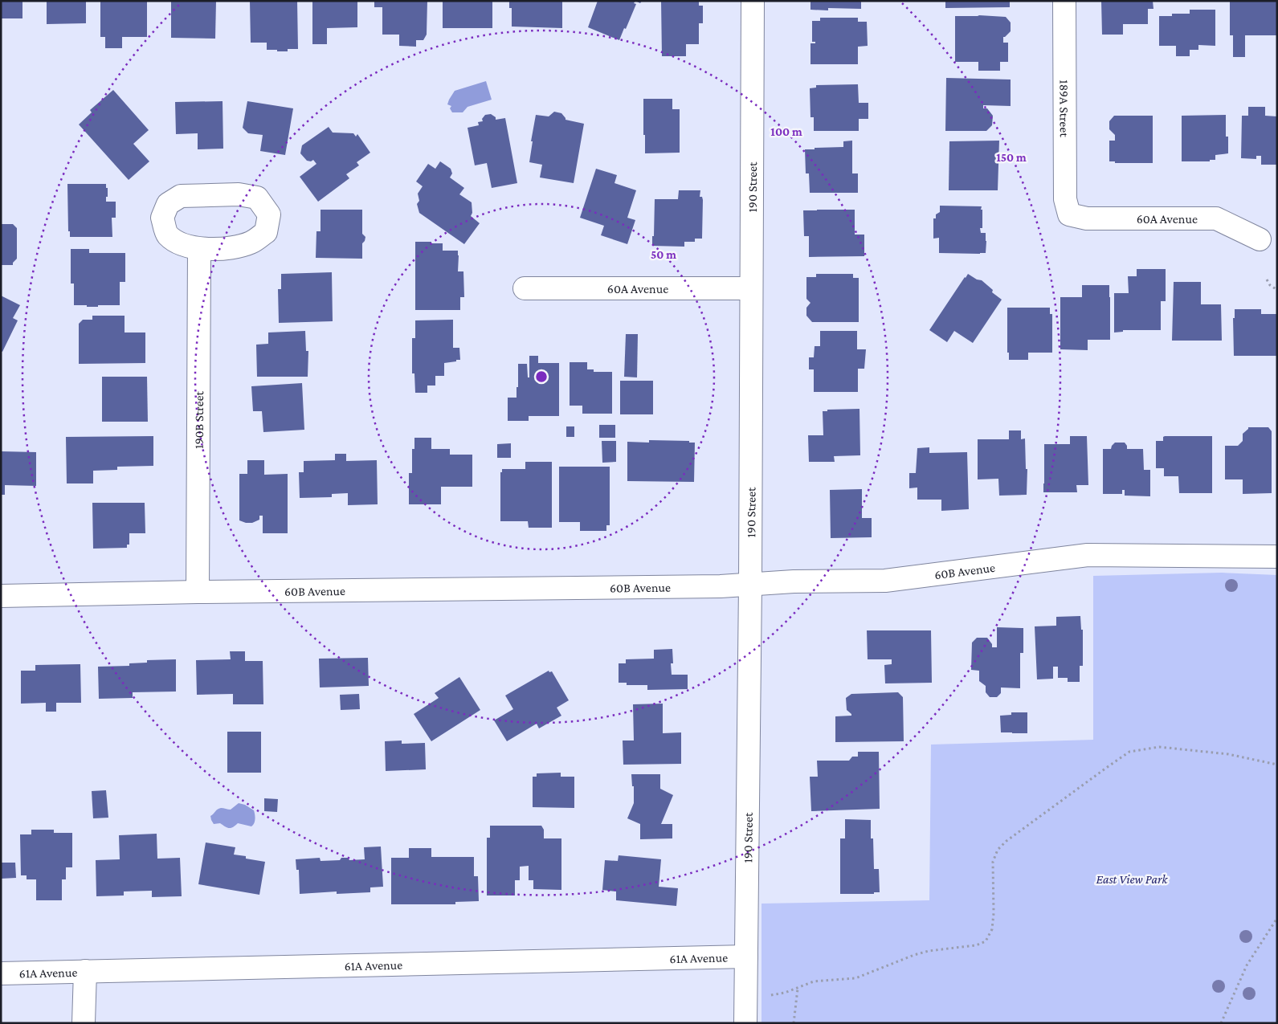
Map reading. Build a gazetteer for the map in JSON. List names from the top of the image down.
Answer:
{
  "streets": {
    "street": [
      "189A Street",
      "190 Street",
      "60A Avenue",
      "190B Street",
      "60B Avenue",
      "61A Avenue"
    ]
  },
  "crossings": [
    ["189A Street", "60A Avenue"],
    ["190 Street", "60A Avenue"],
    ["190 Street", "60B Avenue"],
    ["190 Street", "61A Avenue"],
    ["190B Street", "60B Avenue"]
  ],
  "parks": ["East View Park"],
  "rings": ["100 m", "150 m", "50 m"]
}
